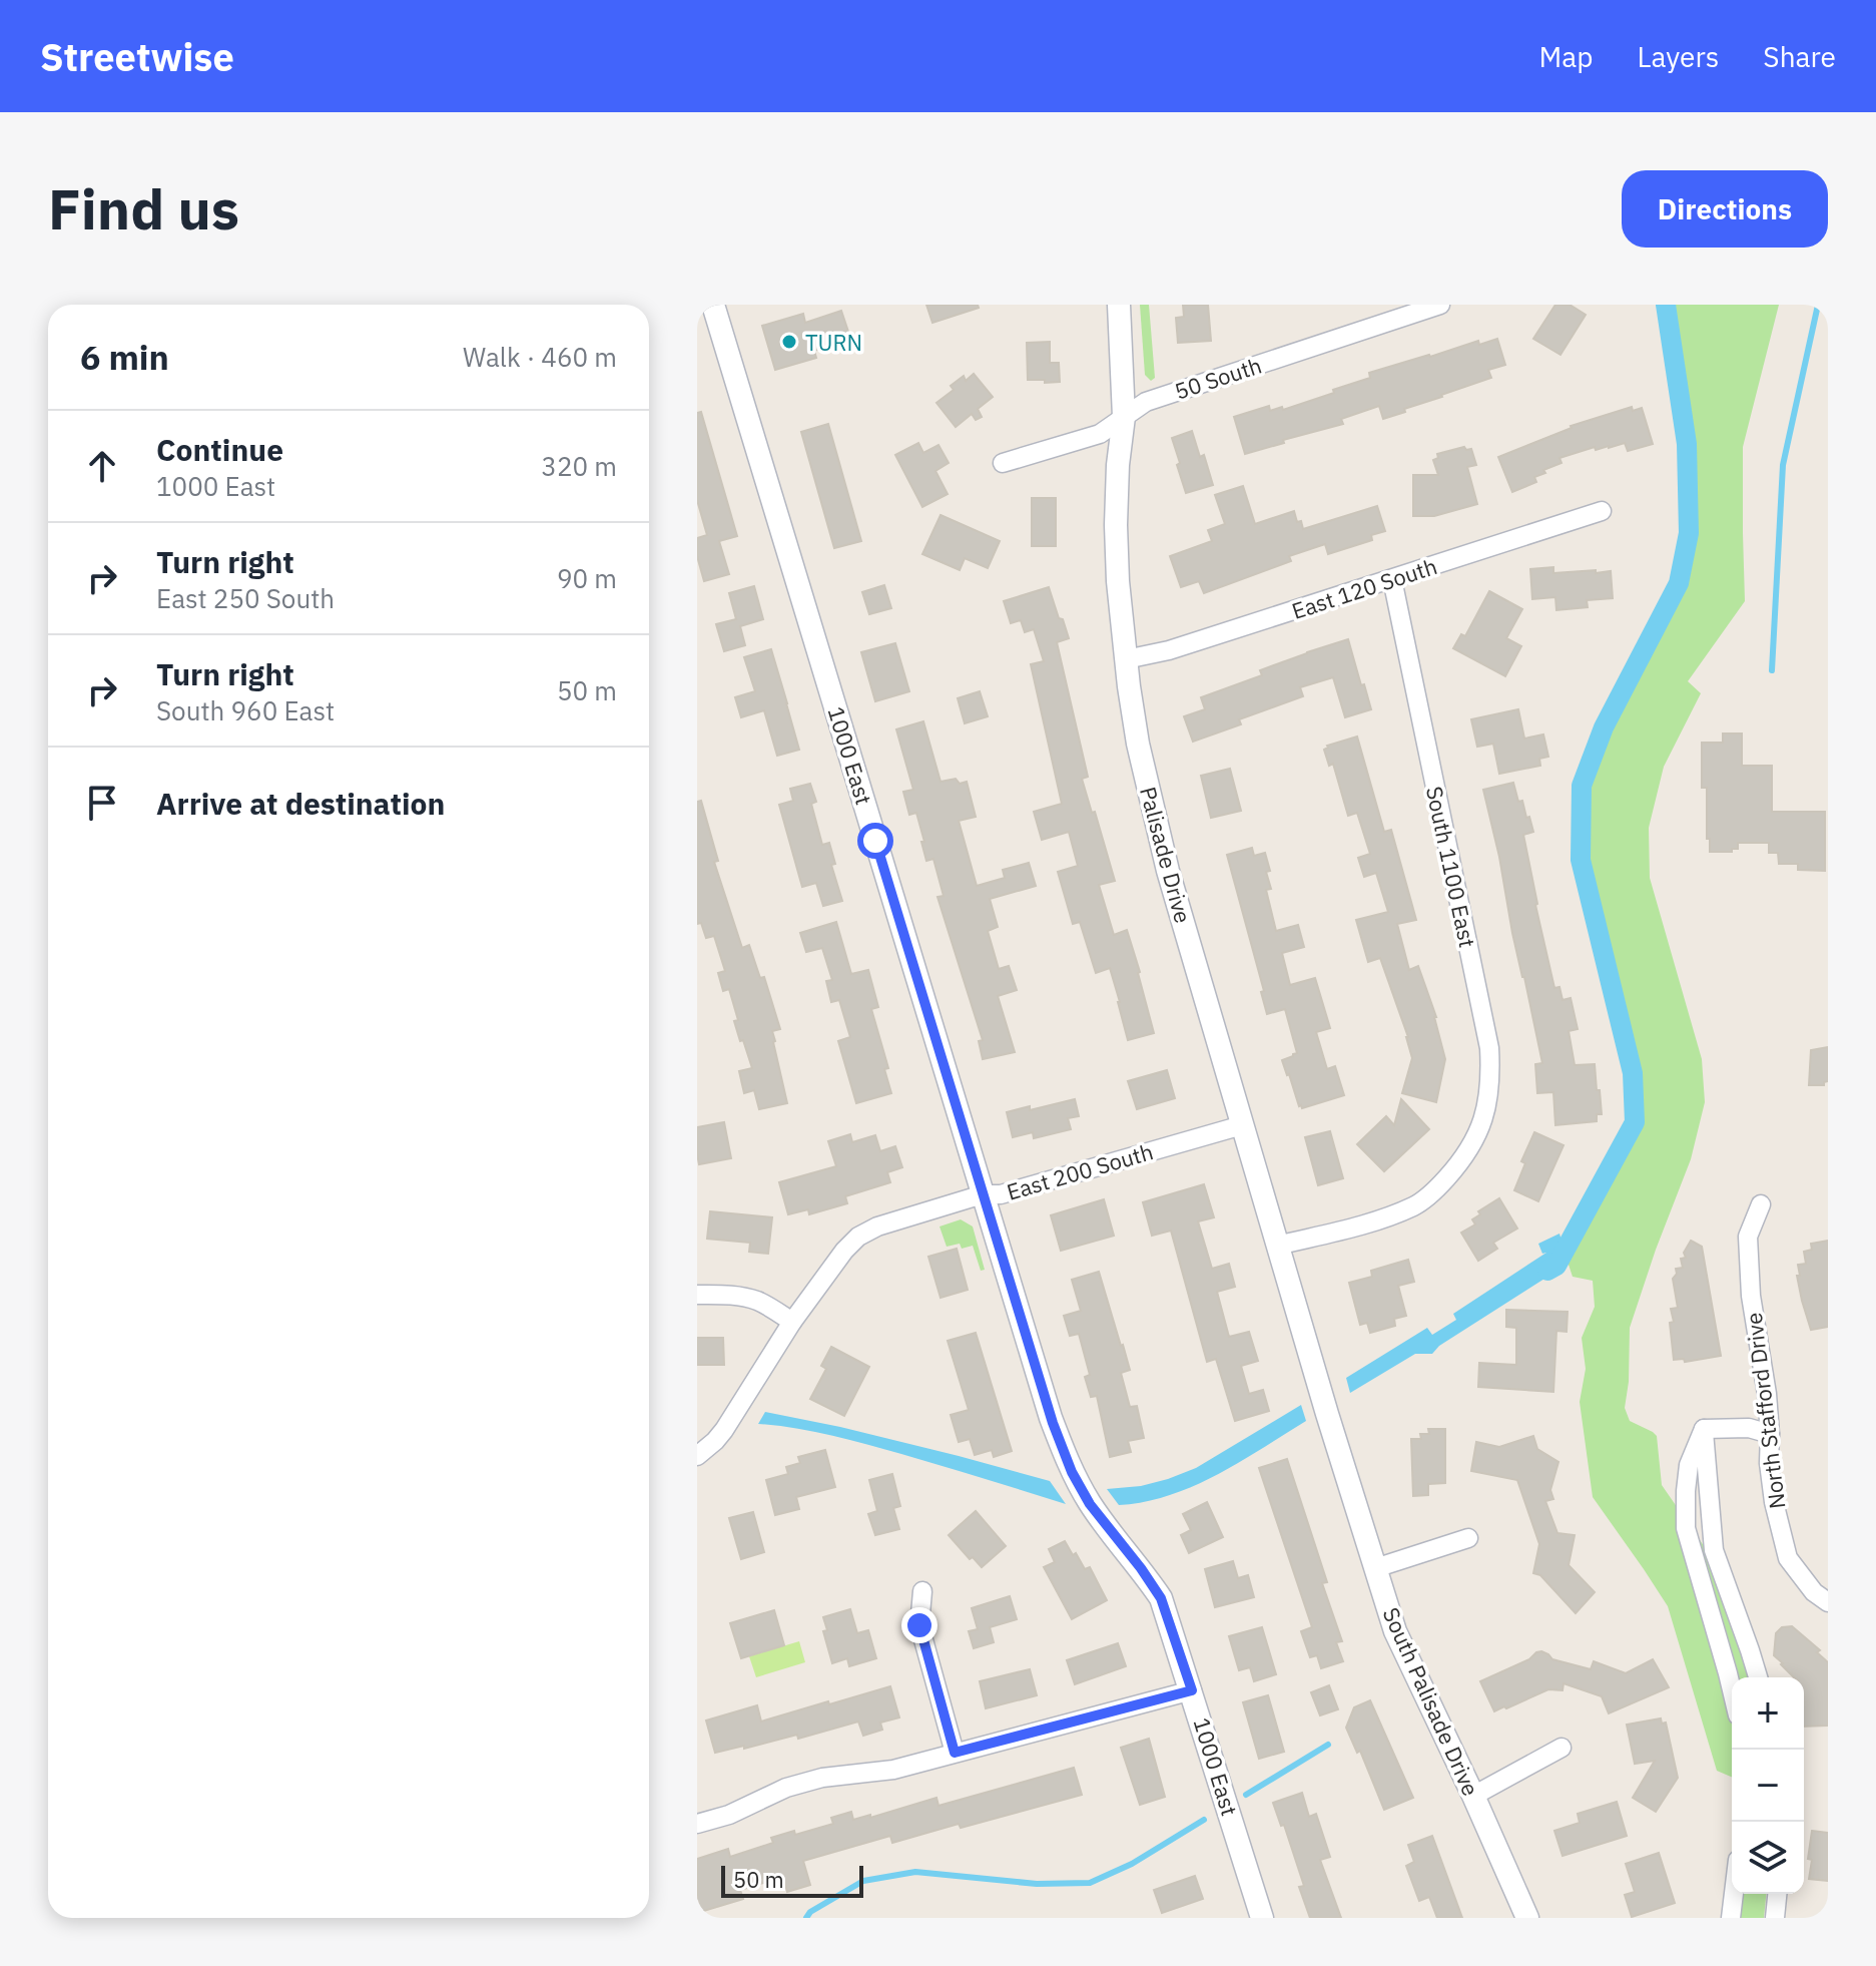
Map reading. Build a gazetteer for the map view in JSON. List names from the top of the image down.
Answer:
{
  "streets": {
    "street": [
      "50 South",
      "East 120 South",
      "1000 East",
      "Palisade Drive",
      "South 1100 East",
      "East 200 South",
      "North Stafford Drive",
      "South Palisade Drive"
    ]
  },
  "crossings": [
    ["50 South", "Palisade Drive"],
    ["East 120 South", "Palisade Drive"],
    ["East 120 South", "South 1100 East"],
    ["1000 East", "East 200 South"],
    ["Palisade Drive", "South 1100 East"],
    ["Palisade Drive", "East 200 South"],
    ["Palisade Drive", "South Palisade Drive"]
  ],
  "places": ["TURN"],
  "scale_bar": "50 m",
  "page": {
    "header": "Streetwise",
    "nav": ["Map", "Layers", "Share"],
    "buttons": "Directions",
    "title": "Find us",
    "heading": ["6 min", "Walk · 460 m"],
    "list": [
      ["Continue", "1000 East", "320 m"],
      ["Turn right", "East 250 South", "90 m"],
      ["Turn right", "South 960 East", "50 m"],
      "Arrive at destination"
    ],
    "map_buttons": ["+", "−"],
    "scale": "50 m"
  }
}
